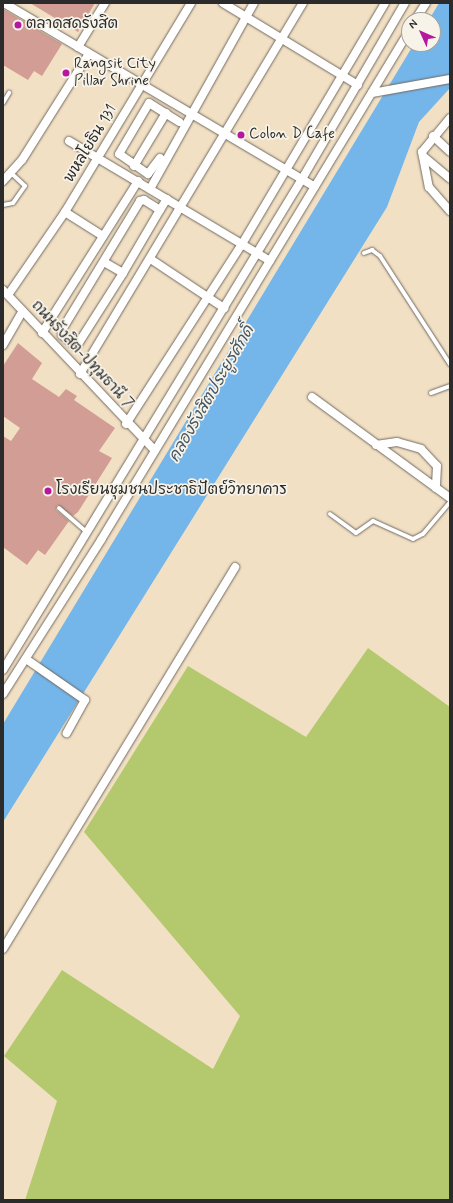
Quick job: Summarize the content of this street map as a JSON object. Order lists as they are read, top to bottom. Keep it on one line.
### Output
{"streets":{"street":["พหลโยธิน 131","ถนนรังสิต-ปทุมธานี 7"]},"crossings":[["พหลโยธิน 131","ถนนรังสิต-ปทุมธานี 7"]],"water":["คลองรังสิตประยูรศักดิ์"],"places":["ตลาดสดรังสิต","Rangsit City Pillar Shrine","Colon D Cafe","โรงเรียนชุมชนประชาธิปัตย์วิทยาคาร"],"north":"top left"}
